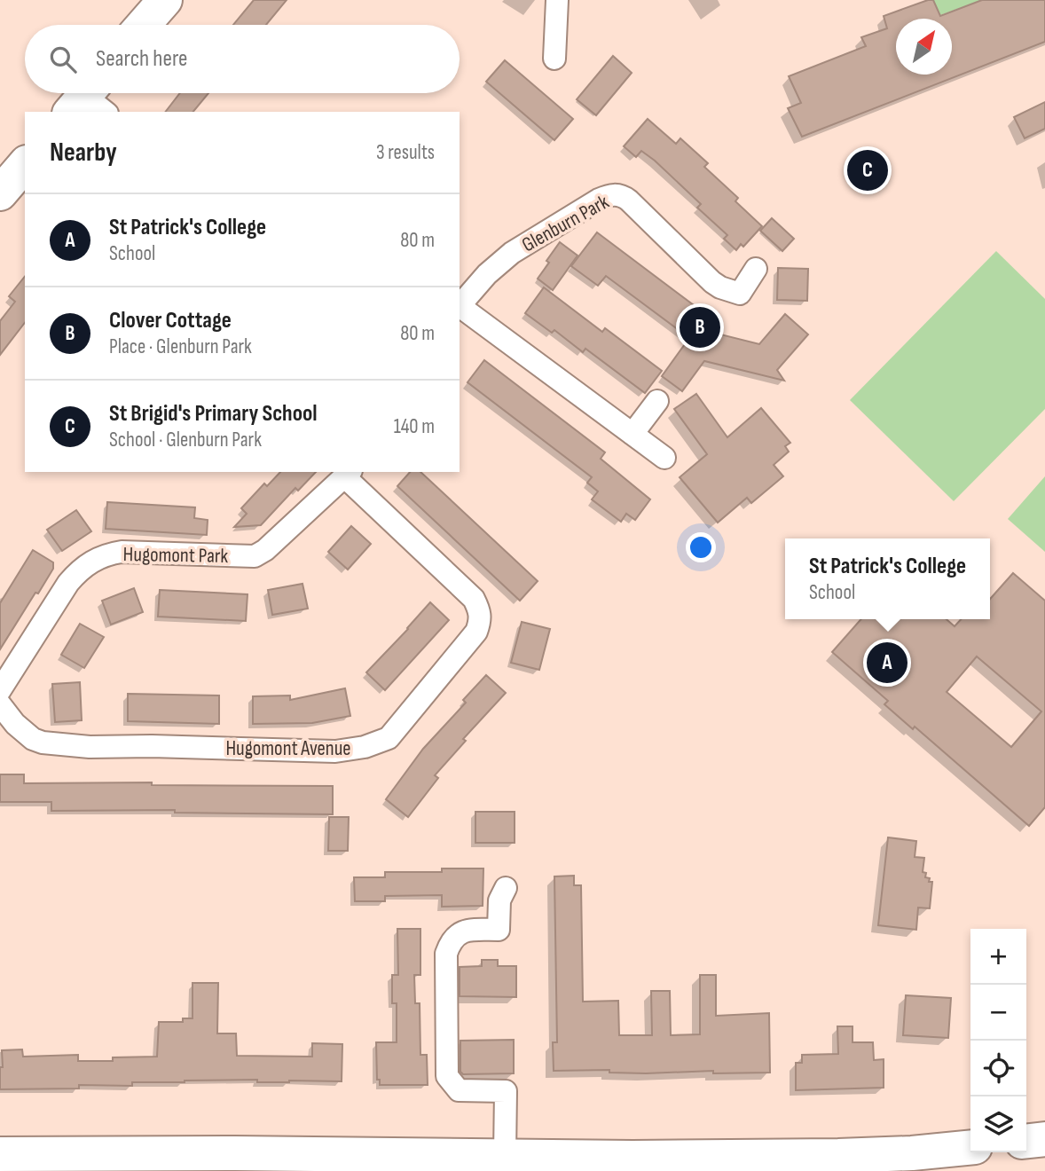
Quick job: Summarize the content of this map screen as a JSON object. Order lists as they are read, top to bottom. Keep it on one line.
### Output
{"streets":{"street":["Glenburn Park","Hugomont Park","Hugomont Avenue"]},"crossings":[["Hugomont Park","Hugomont Avenue"]],"north":"top right","page":{"search":"Search here","heading":["Nearby","3 results"],"pins":["C","B","A"],"list":[{"mark":"A","name":"St Patrick's College","note":"School","value":"80 m"},{"mark":"B","name":"Clover Cottage","note":"Place · Glenburn Park","value":"80 m"},{"mark":"C","name":"St Brigid's Primary School","note":"School · Glenburn Park","value":"140 m"}],"popup":["St Patrick's College","School"],"map_buttons":["+","−"]}}
